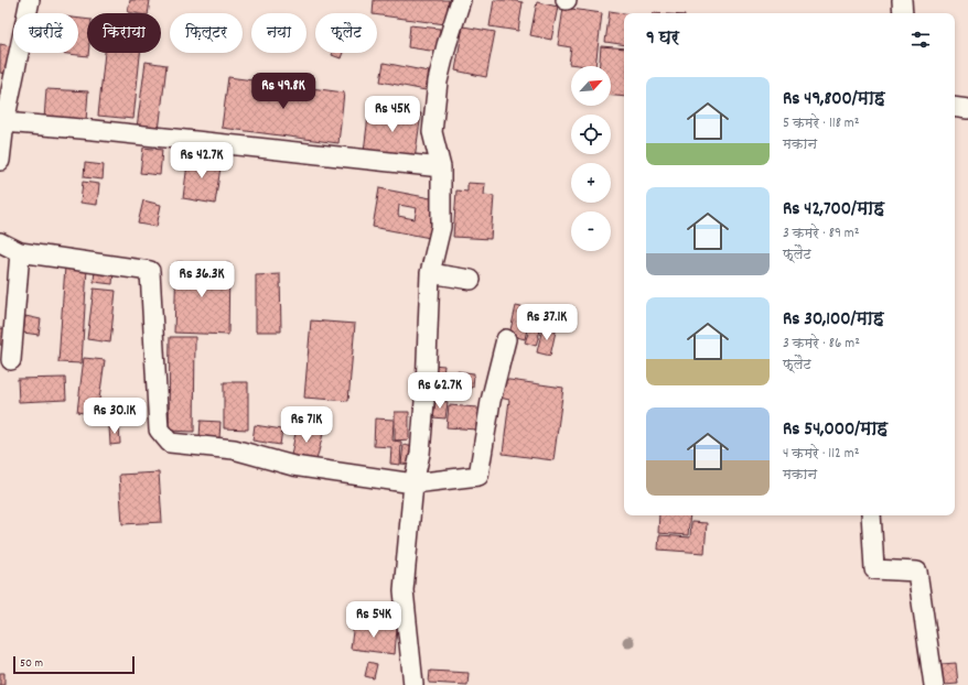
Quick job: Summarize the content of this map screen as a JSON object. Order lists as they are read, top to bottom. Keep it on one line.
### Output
{"scale_bar":"50 m","north":"top right","page":{"chip":["खरीदें","किराया","फ़िल्टर","नया","फ़्लैट"],"heading":"9 घर","map_buttons":["+","−"],"list":[{"name":"Rs 49,800/माह","note":"5 कमरे · 118 m² · मकान"},{"name":"Rs 42,700/माह","note":"3 कमरे · 89 m² · फ़्लैट"},{"name":"Rs 30,100/माह","note":"3 कमरे · 86 m² · फ़्लैट"},{"name":"Rs 54,000/माह","note":"4 कमरे · 112 m² · मकान"}],"price":["Rs 49.8K","Rs 45K","Rs 42.7K","Rs 36.3K","Rs 37.1K","Rs 62.7K","Rs 30.1K","Rs 71K","Rs 54K"],"scale":"50 m"}}
